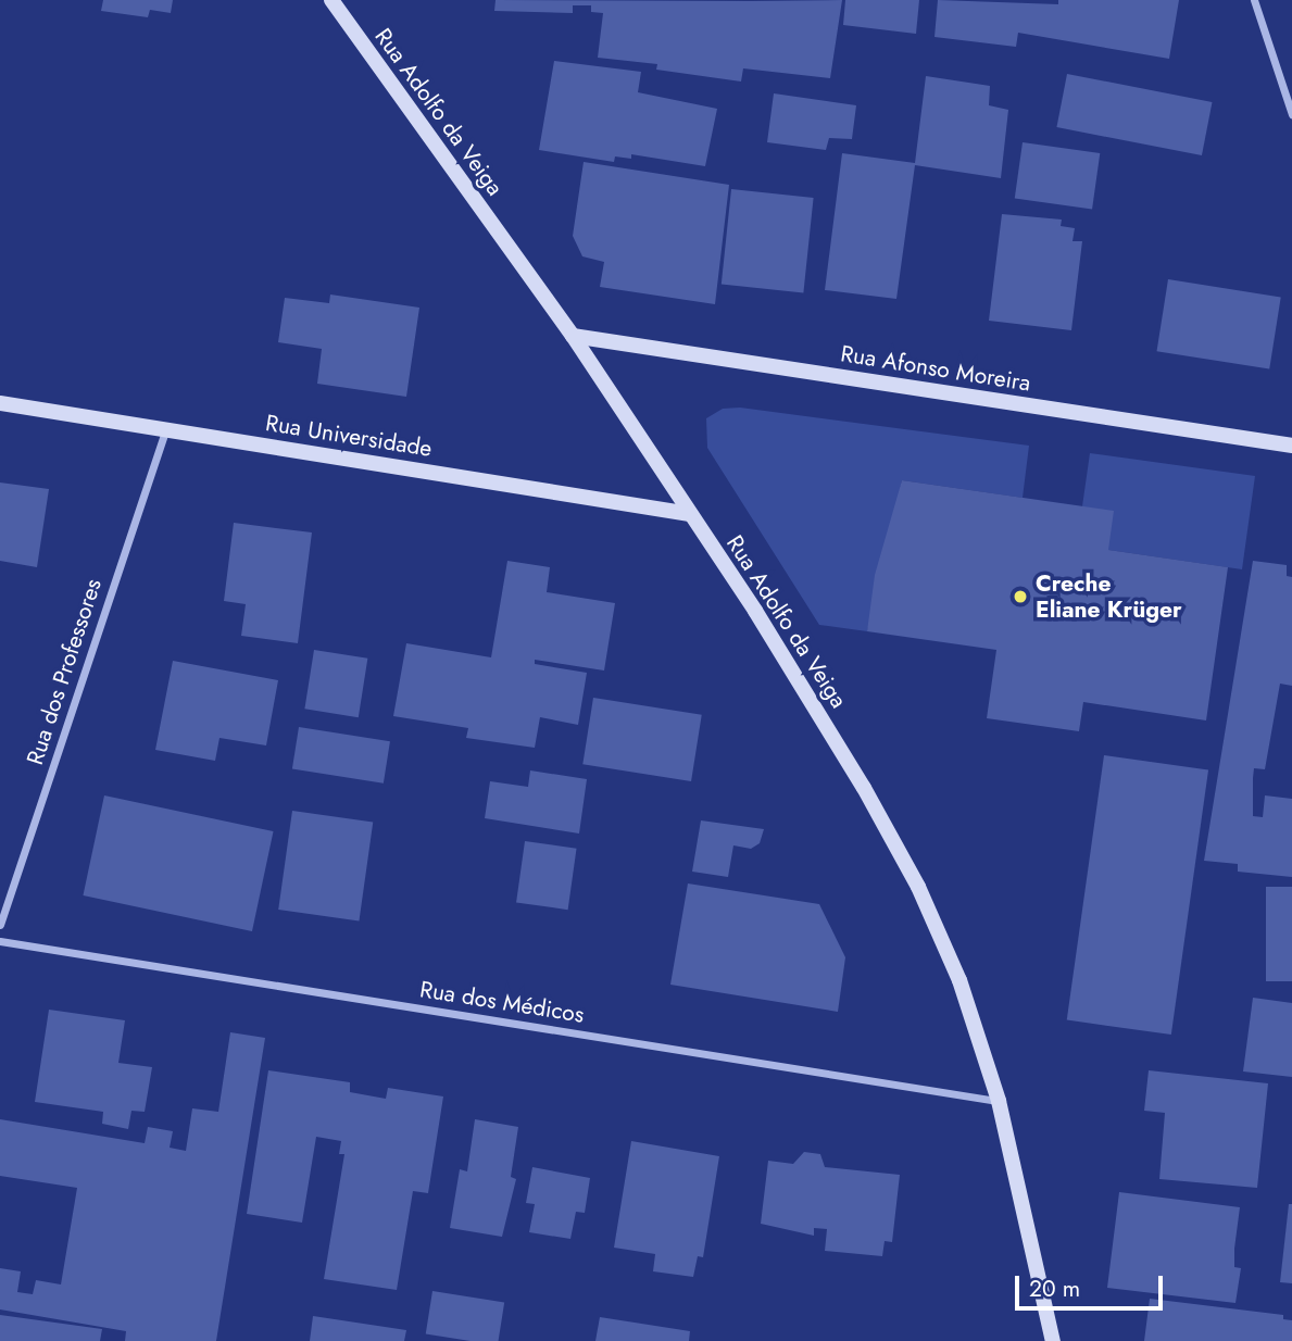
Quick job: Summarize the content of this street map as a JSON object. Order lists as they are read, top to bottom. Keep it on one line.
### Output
{"streets":{"street":["Rua Adolfo da Veiga","Rua Afonso Moreira","Rua Universidade","Rua dos Professores","Rua dos Médicos"]},"crossings":[["Rua Adolfo da Veiga","Rua Afonso Moreira"],["Rua Adolfo da Veiga","Rua Universidade"],["Rua Adolfo da Veiga","Rua dos Médicos"],["Rua Universidade","Rua dos Professores"]],"places":["Creche Eliane Krüger"],"scale_bar":"20 m"}
